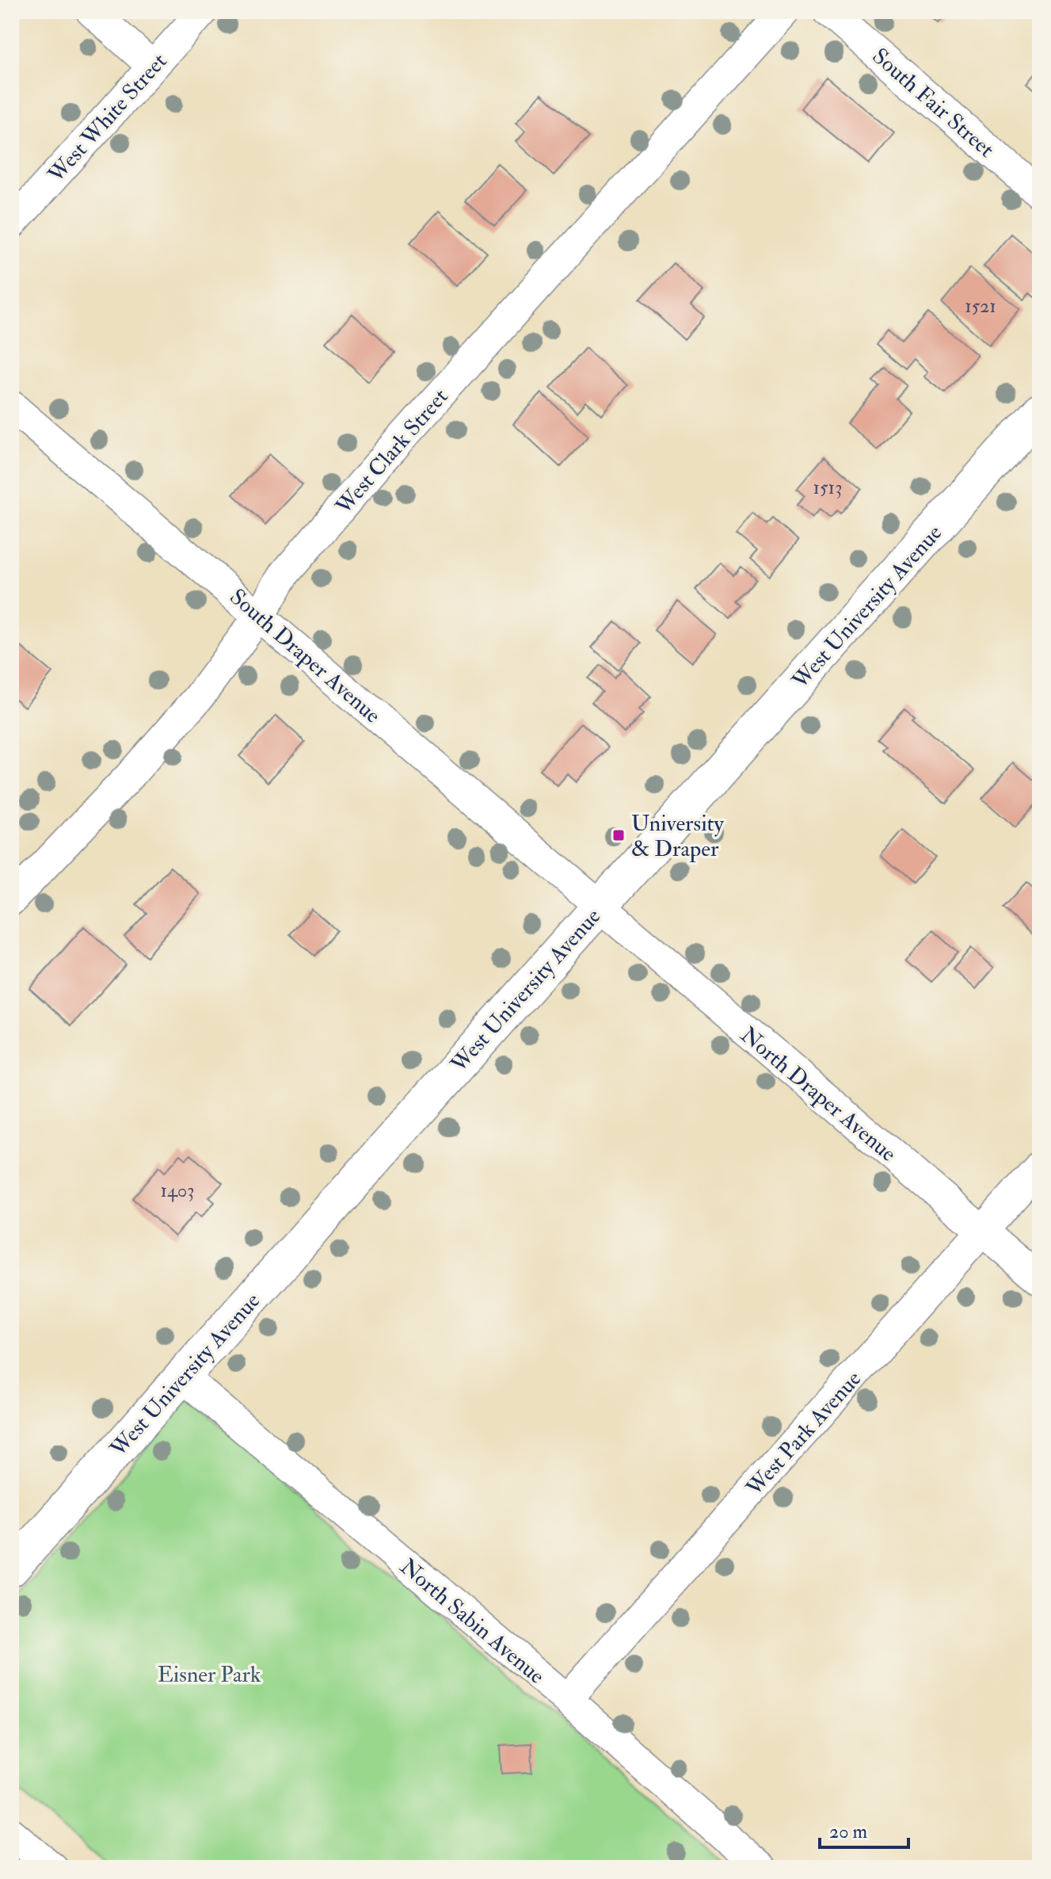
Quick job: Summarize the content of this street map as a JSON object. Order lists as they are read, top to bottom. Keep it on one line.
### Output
{"streets":{"main road":["West University Avenue"],"street":["South Fair Street","West White Street","West Clark Street","South Draper Avenue","North Draper Avenue","West Park Avenue","North Sabin Avenue"]},"crossings":[["West Clark Street","South Draper Avenue"],["West University Avenue","South Draper Avenue"],["West University Avenue","North Draper Avenue"],["West University Avenue","North Sabin Avenue"],["South Draper Avenue","North Draper Avenue"],["North Draper Avenue","West Park Avenue"],["West Park Avenue","North Sabin Avenue"]],"parks":["Eisner Park"],"places":{"transit":["University & Draper"]},"house_numbers":["1521","1513","1403"],"scale_bar":"20 m"}
